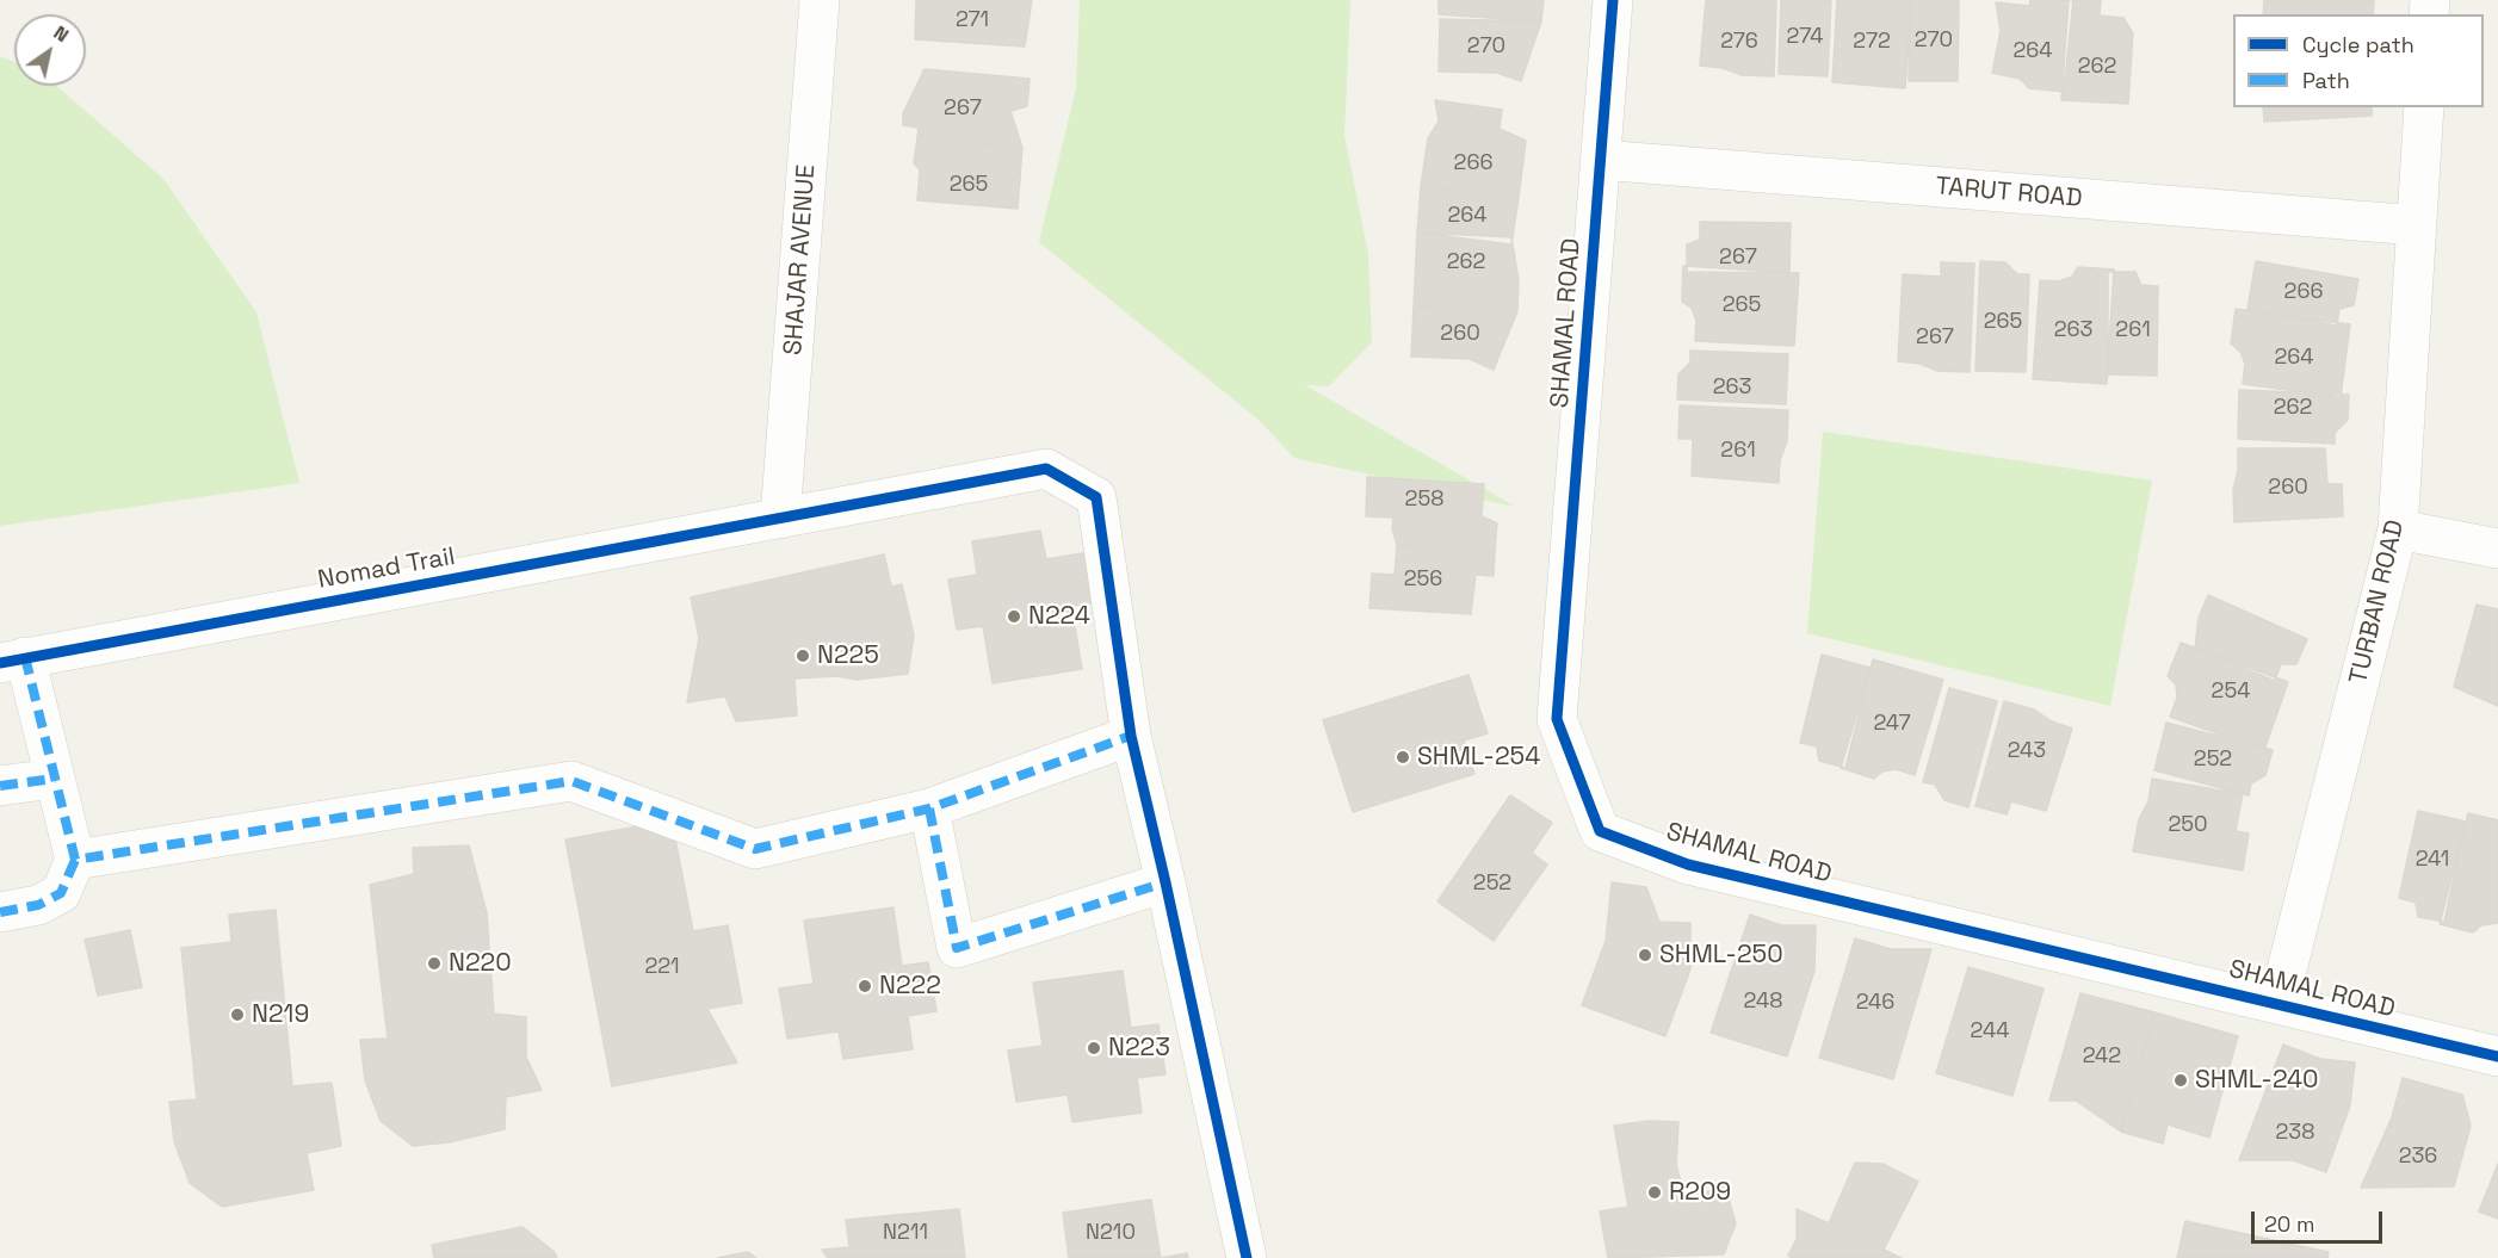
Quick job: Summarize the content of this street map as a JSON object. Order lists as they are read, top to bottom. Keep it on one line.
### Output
{"streets":{"street":["TARUT ROAD","SHAJAR AVENUE","SHAMAL ROAD","Nomad Trail","TURBAN ROAD"]},"crossings":[["TARUT ROAD","SHAMAL ROAD"],["TARUT ROAD","TURBAN ROAD"],["SHAJAR AVENUE","Nomad Trail"],["SHAMAL ROAD","TURBAN ROAD"]],"places":["N224","N225","SHML-254","SHML-250","N220","N222","N219","N223","SHML-240","R209"],"house_numbers":["271","274","270","276","272","270","264","262","267","266","265","264","267","262","266","265","265","263","261","260","267","264","263","262","261","260","258","256","254","247","243","252","250","241","252","221","248","246","244","242","238","236","N211","N210"],"legend":["Cycle path","Path"],"scale_bar":"20 m","north":"top right"}
